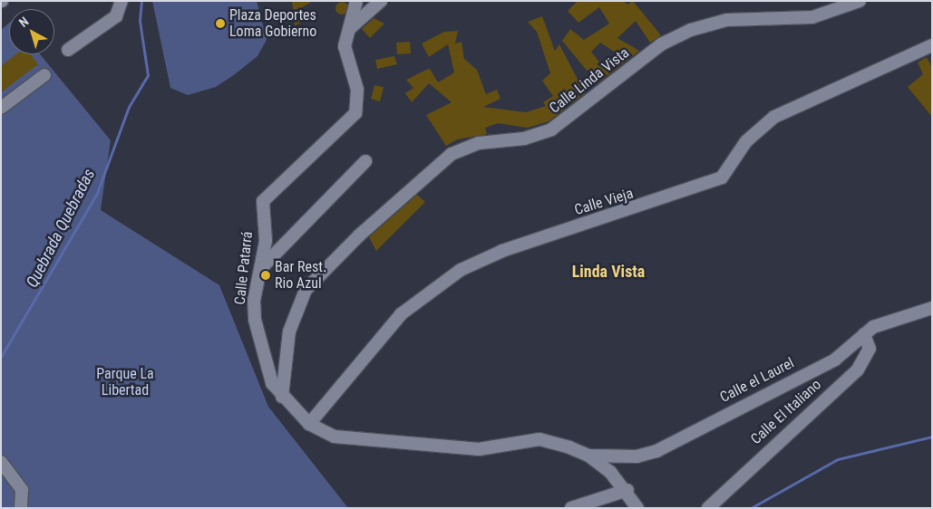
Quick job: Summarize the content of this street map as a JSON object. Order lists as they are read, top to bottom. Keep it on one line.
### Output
{"streets":{"street":["Calle Linda Vista","Calle Vieja","Calle Patarrá","Calle el Laurel","Calle El Italiano"]},"crossings":[["Calle Linda Vista","Calle Patarrá"],["Calle Vieja","Calle Patarrá"],["Calle Patarrá","Calle el Laurel"],["Calle el Laurel","Calle El Italiano"]],"districts":["Linda Vista"],"water":["Quebrada Quebradas"],"parks":["Parque La Libertad"],"places":["Plaza Deportes Loma Gobierno","Bar Rest. Rio Azul"],"north":"top left"}
